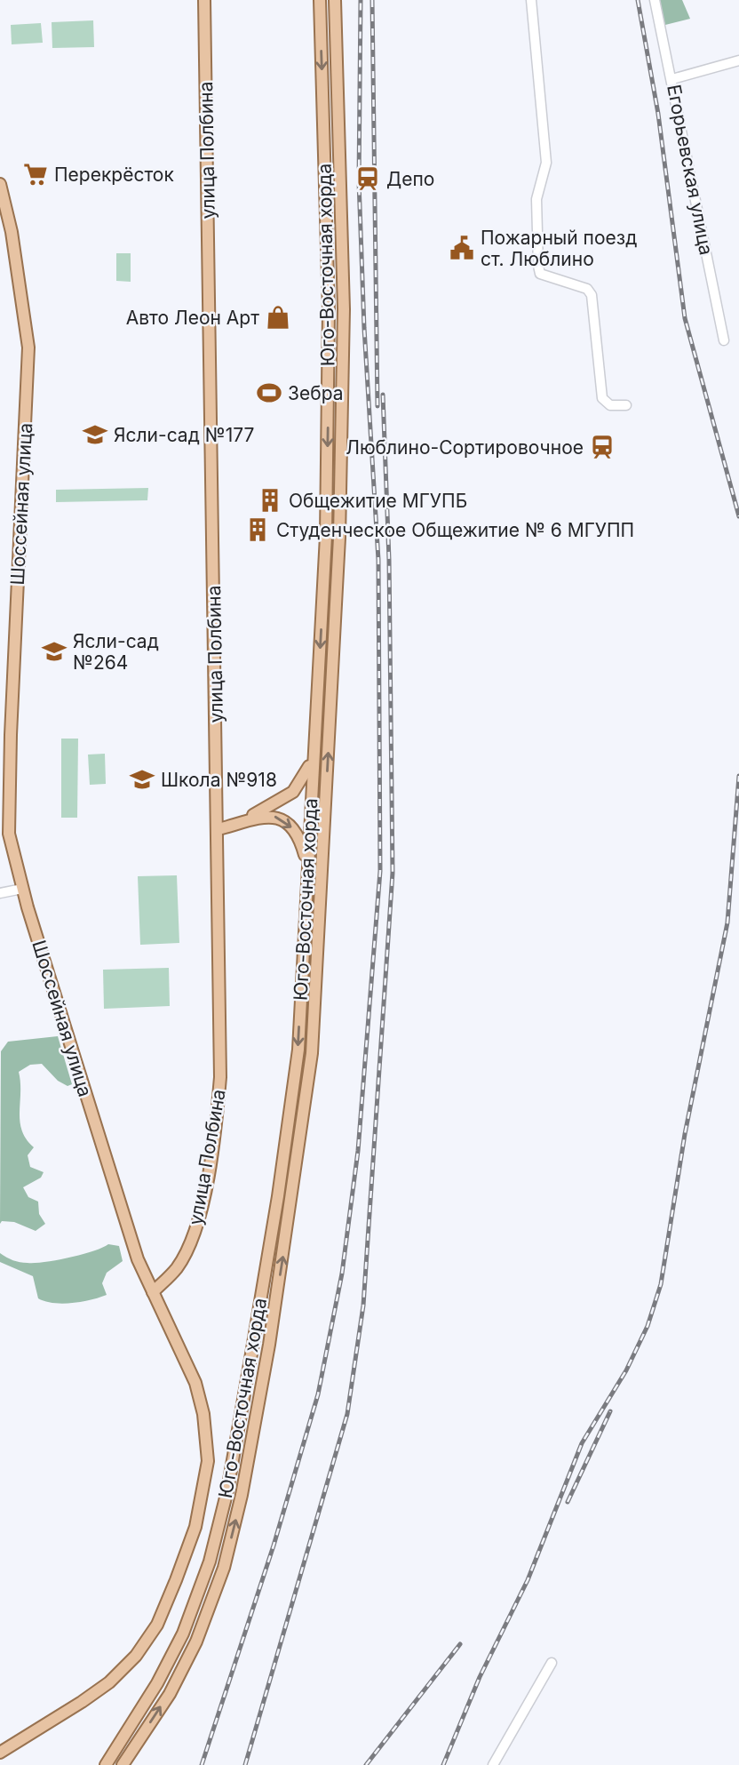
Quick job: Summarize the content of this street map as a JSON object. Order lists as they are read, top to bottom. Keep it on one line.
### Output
{"streets":{"main road":["улица Полбина","Юго-Восточная хорда","Шоссейная улица"],"street":["Егорьевская улица"]},"crossings":[["улица Полбина","Шоссейная улица"]],"places":{"supermarket":["Перекрёсток"],"station":["Депо","Люблино-Сортировочное"],"public building":["Пожарный поезд ст. Люблино"],"shop":["Авто Леон Арт"],"sports":["Зебра"],"school or university":["Ясли-сад №177","Ясли-сад №264","Школа №918"],"building":["Общежитие МГУПБ","Студенческое Общежитие № 6 МГУПП"]}}
